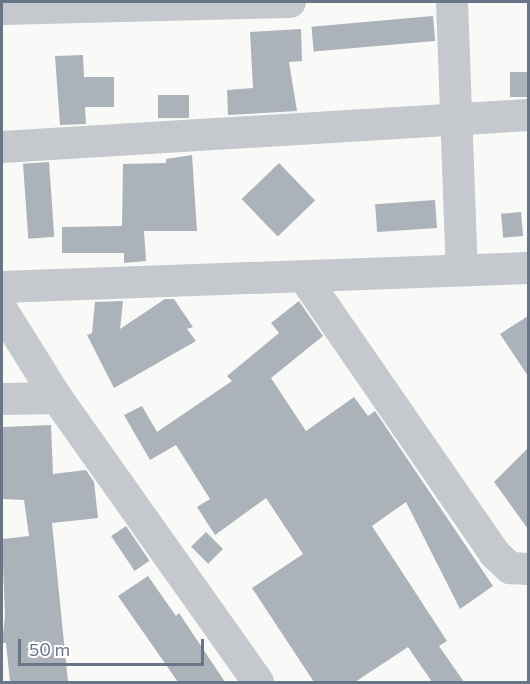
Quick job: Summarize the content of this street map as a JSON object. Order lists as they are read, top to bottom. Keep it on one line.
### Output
{"scale_bar":"50 m"}
